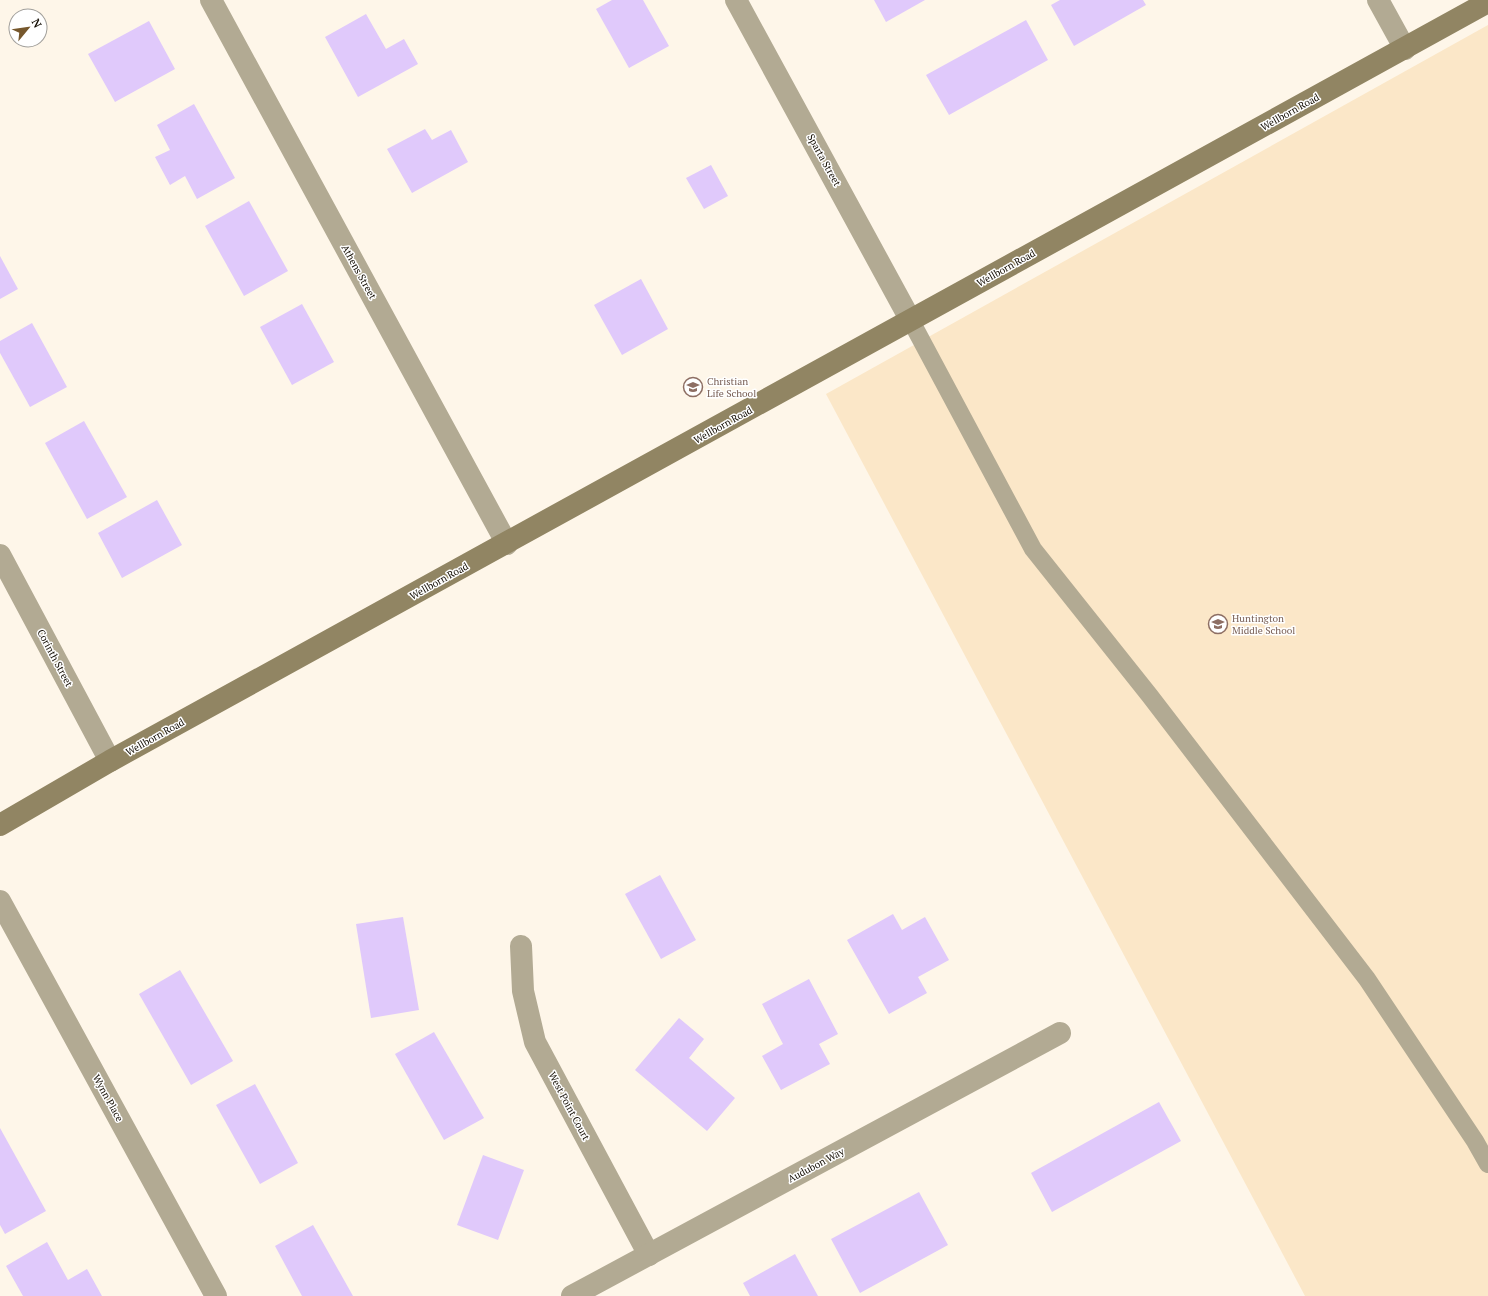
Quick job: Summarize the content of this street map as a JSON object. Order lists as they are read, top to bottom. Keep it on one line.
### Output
{"streets":{"street":["Wellborn Road","Sparta Street","Athens Street","Corinth Street","Wynn Place","West Point Court","Audubon Way"]},"crossings":[["Wellborn Road","Sparta Street"],["Wellborn Road","Athens Street"],["Wellborn Road","Corinth Street"],["West Point Court","Audubon Way"]],"places":{"school or university":["Christian Life School","Huntington Middle School"]},"north":"top right"}
